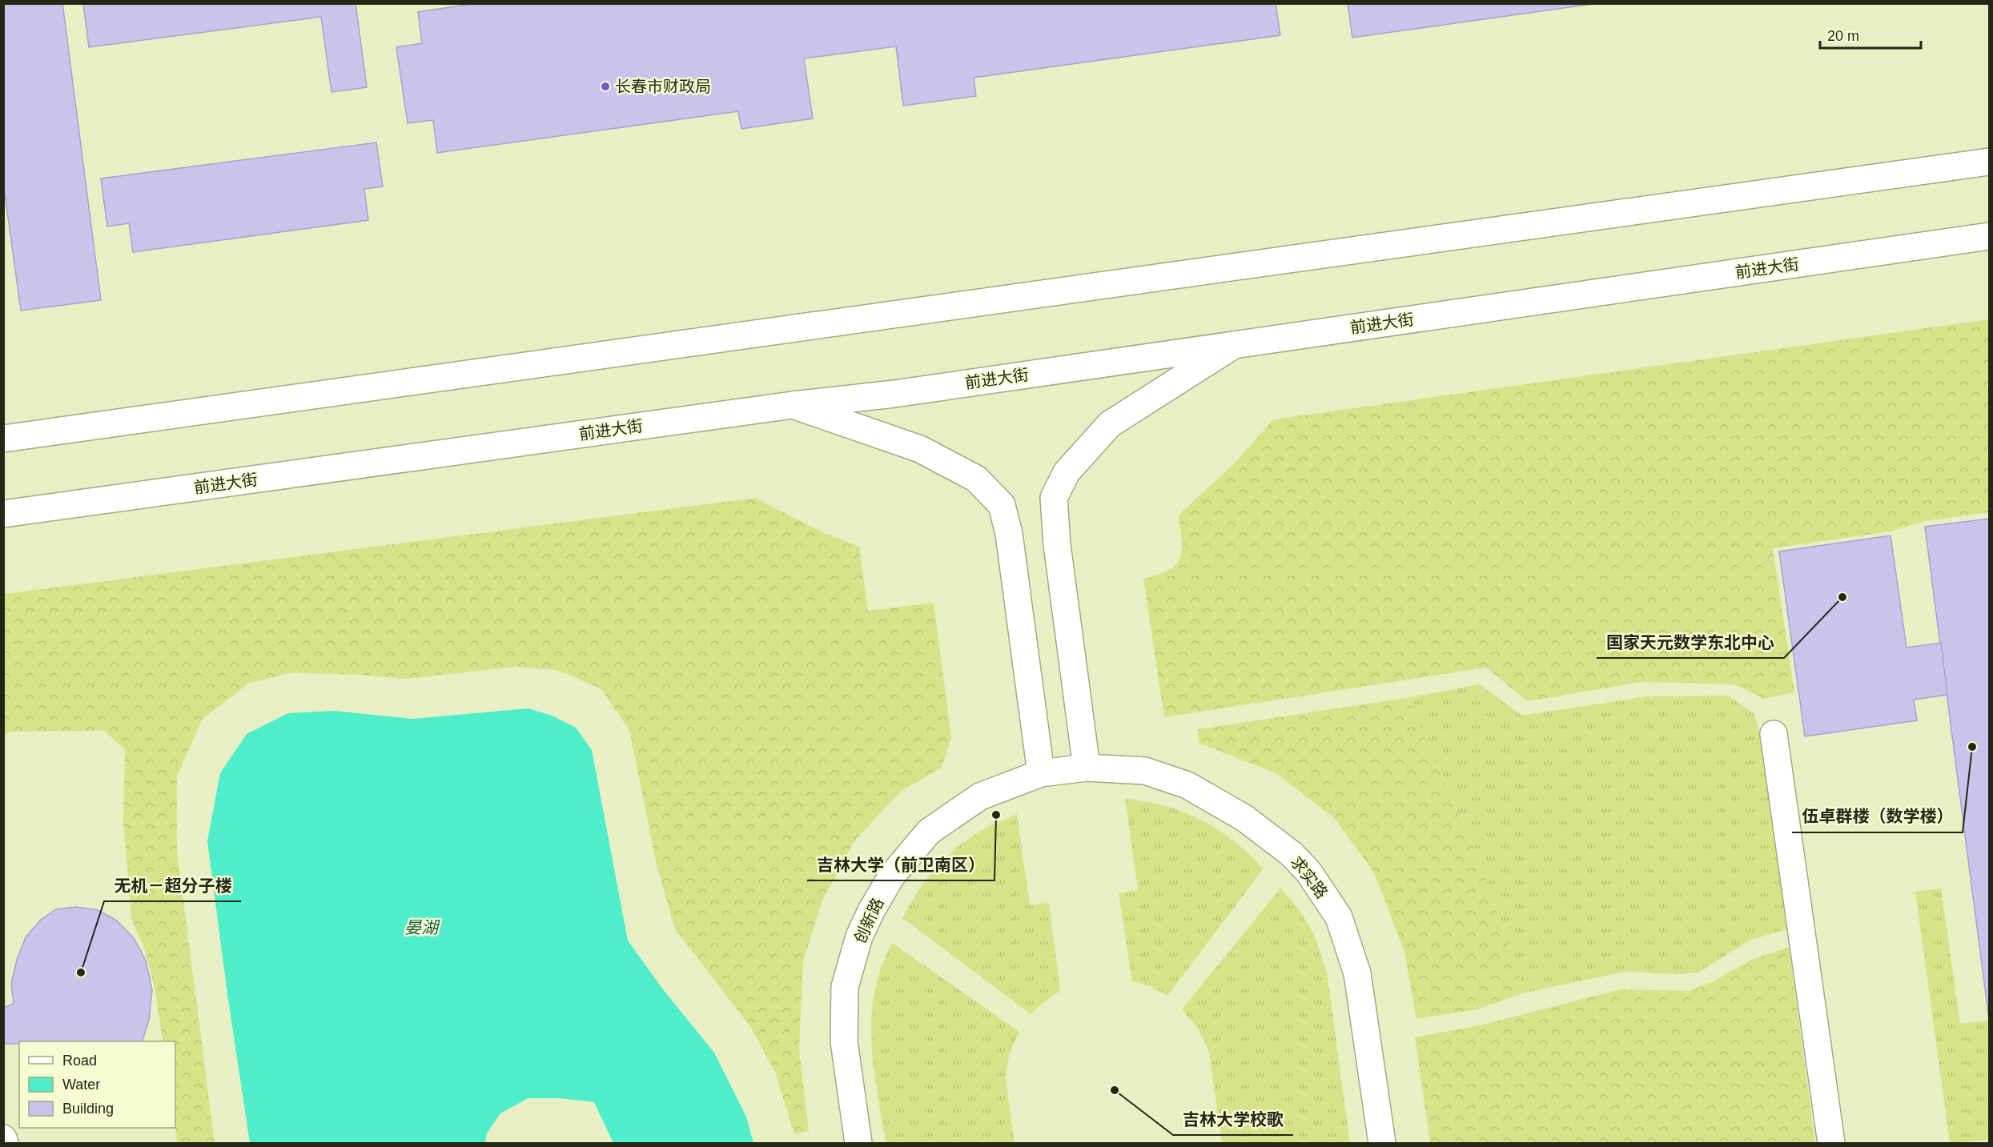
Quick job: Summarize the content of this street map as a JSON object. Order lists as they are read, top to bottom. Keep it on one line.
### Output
{"streets":{"main road":["前进大街","求实路","创新路"]},"crossings":[["求实路","创新路"]],"water":["晏湖"],"places":["长春市财政局","国家天元数学东北中心","伍卓群楼（数学楼）","吉林大学（前卫南区）","无机－超分子楼","吉林大学校歌"],"legend":["Road","Water","Building"],"scale_bar":"20 m"}
